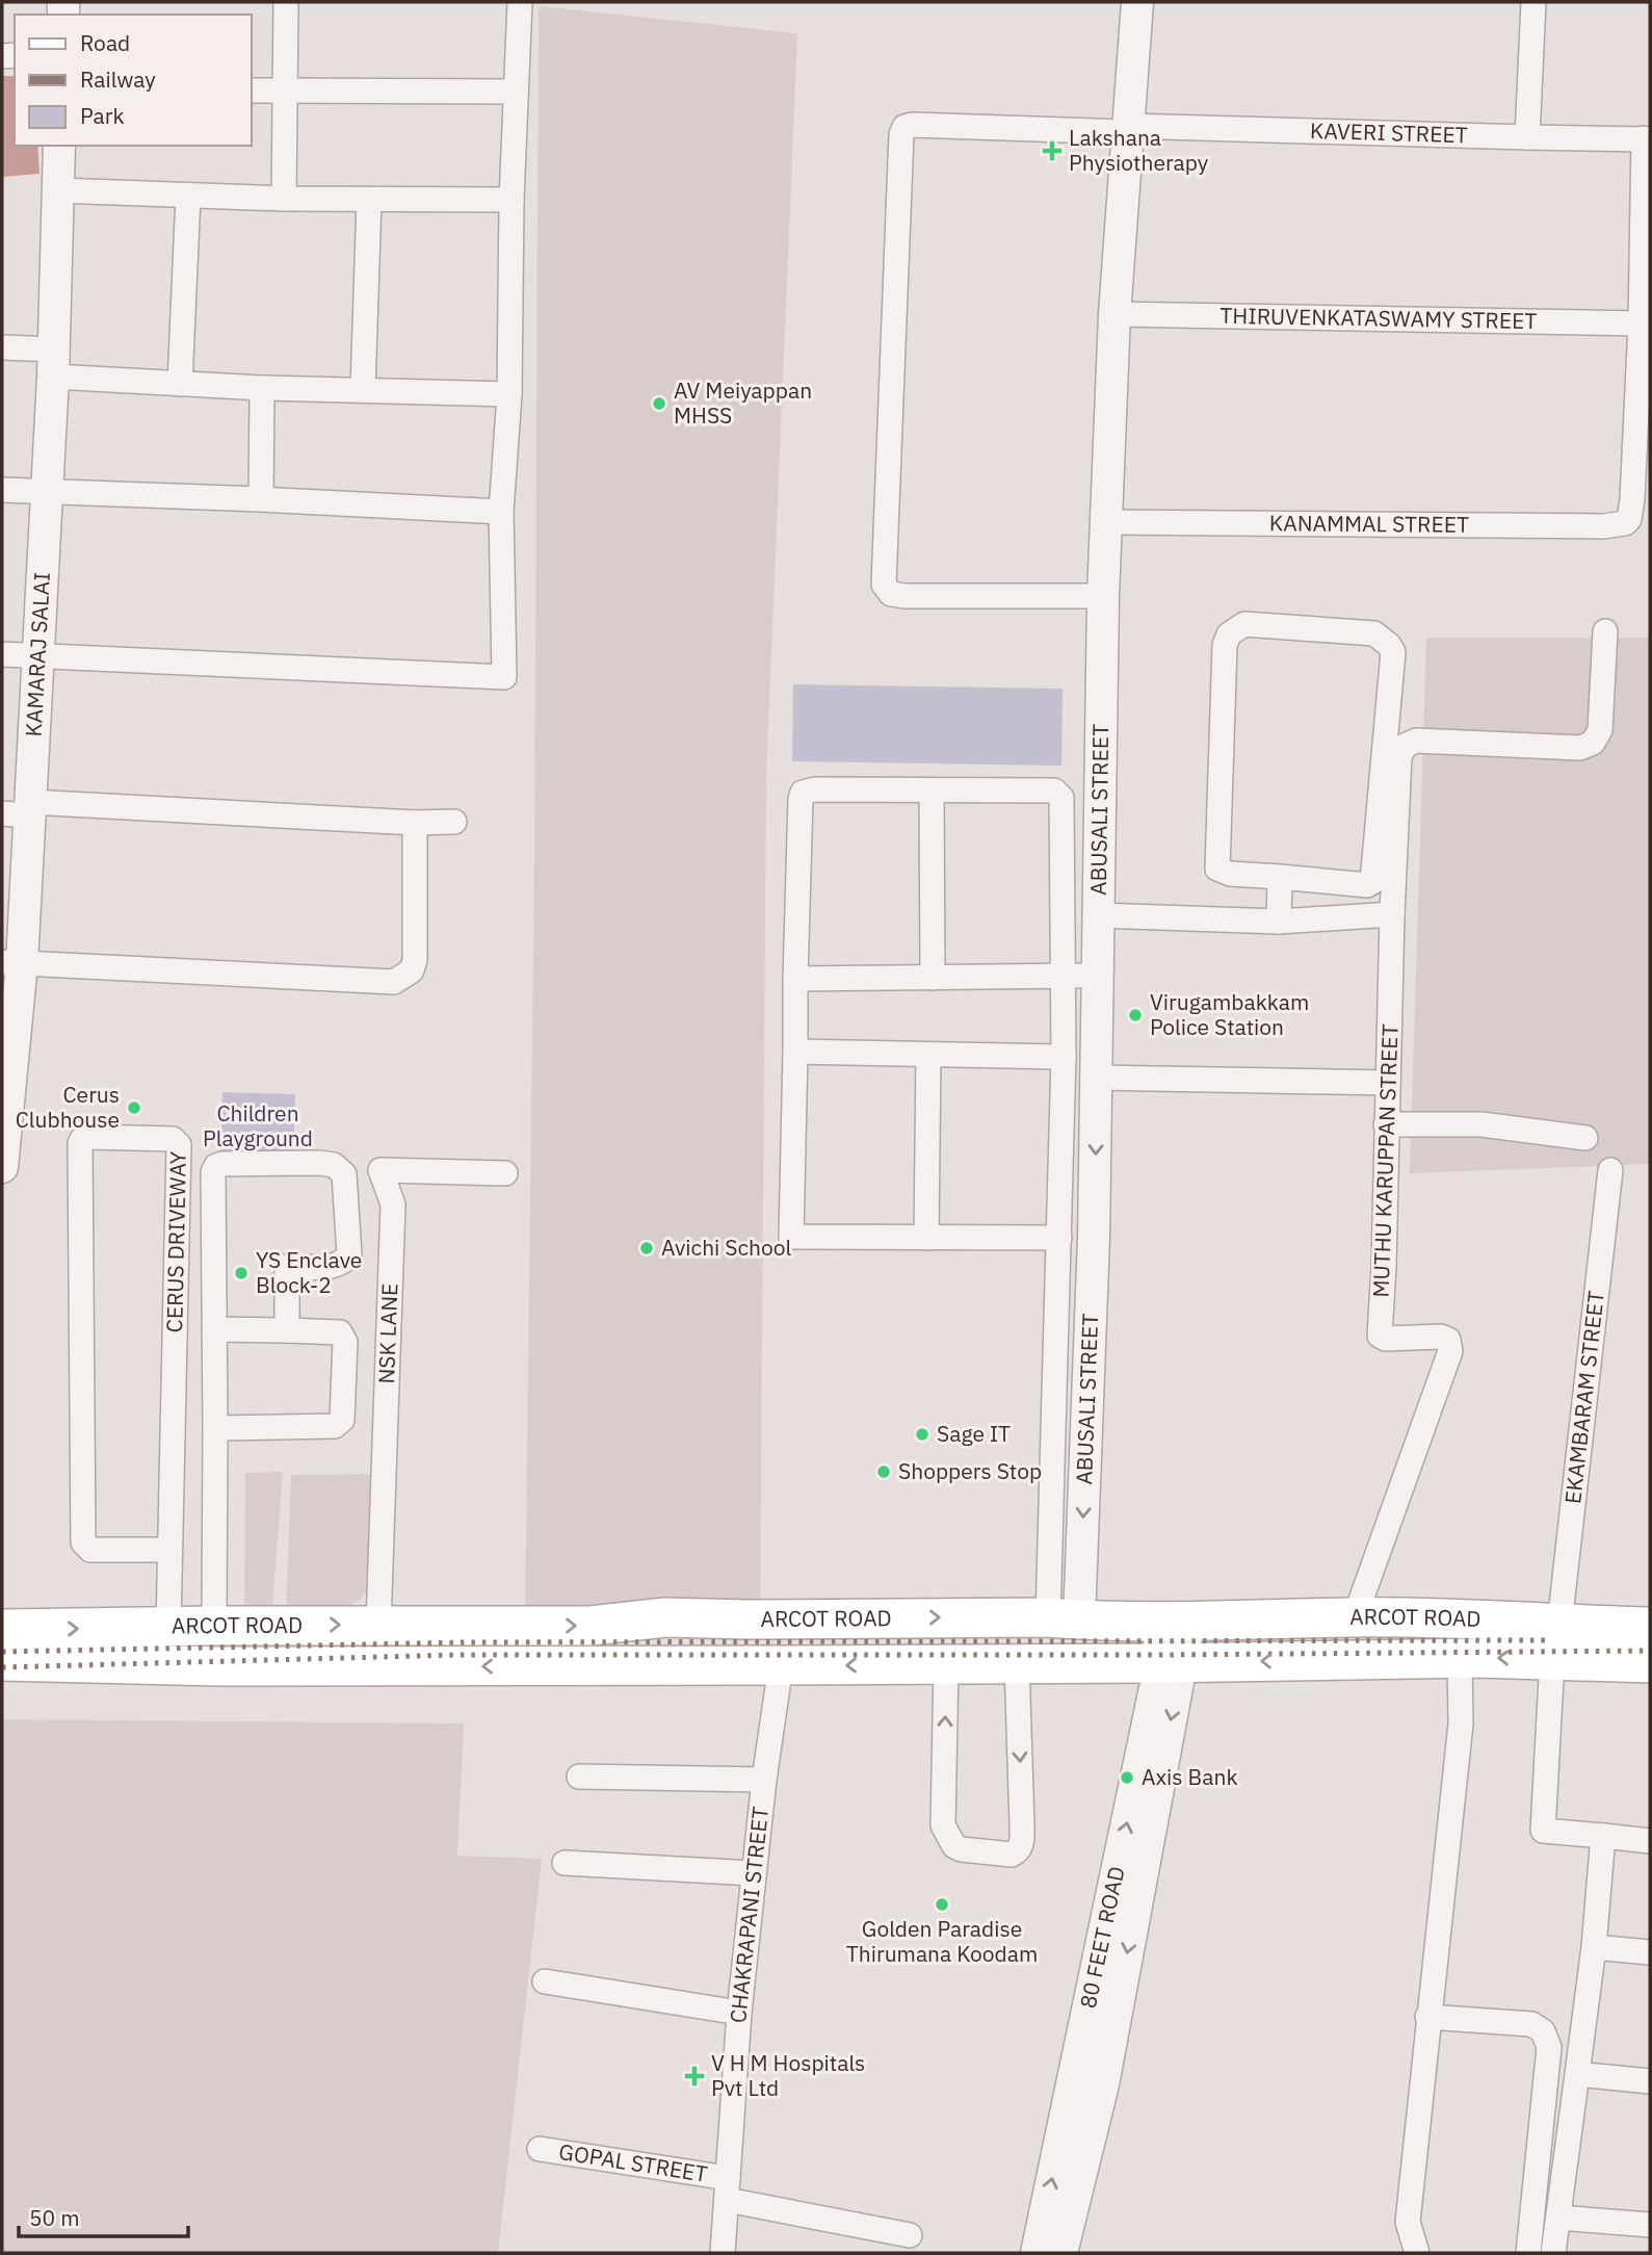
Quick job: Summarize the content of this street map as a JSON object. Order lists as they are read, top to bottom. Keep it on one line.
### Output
{"streets":{"main road":["ARCOT ROAD"],"street":["KAVERI STREET","THIRUVENKATASWAMY STREET","KANAMMAL STREET","KAMARAJ SALAI","ABUSALI STREET","MUTHU KARUPPAN STREET","CERUS DRIVEWAY","NSK LANE","EKAMBARAM STREET","CHAKRAPANI STREET","80 FEET ROAD","GOPAL STREET"]},"crossings":[["KAVERI STREET","ABUSALI STREET"],["THIRUVENKATASWAMY STREET","KANAMMAL STREET"],["THIRUVENKATASWAMY STREET","ABUSALI STREET"],["KANAMMAL STREET","ABUSALI STREET"],["ABUSALI STREET","ARCOT ROAD"],["MUTHU KARUPPAN STREET","ARCOT ROAD"],["CERUS DRIVEWAY","ARCOT ROAD"],["NSK LANE","ARCOT ROAD"],["EKAMBARAM STREET","ARCOT ROAD"],["ARCOT ROAD","CHAKRAPANI STREET"],["ARCOT ROAD","80 FEET ROAD"],["CHAKRAPANI STREET","GOPAL STREET"]],"parks":["Children Playground"],"places":{"health":["Lakshana Physiotherapy","V H M Hospitals Pvt Ltd"],"other":["AV Meiyappan MHSS","Virugambakkam Police Station","Cerus Clubhouse","Avichi School","YS Enclave Block-2","Sage IT","Shoppers Stop","Axis Bank","Golden Paradise Thirumana Koodam"]},"legend":["Road","Railway","Park"],"scale_bar":"50 m"}
